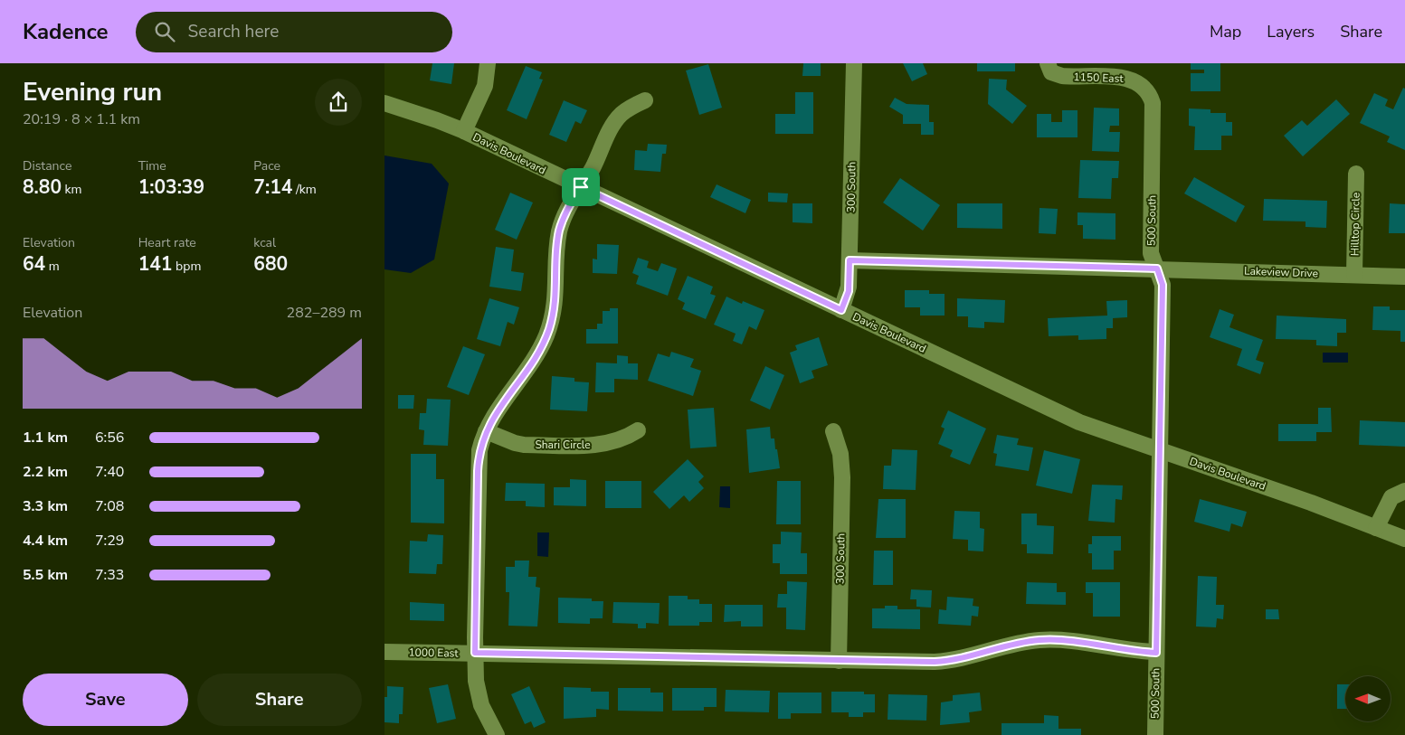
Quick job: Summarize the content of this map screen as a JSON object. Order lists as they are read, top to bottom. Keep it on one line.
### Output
{"streets":{"street":["1150 East","Davis Boulevard","300 South","500 South","Hilltop Circle","Lakeview Drive","Shari Circle","1000 East"]},"crossings":[["1150 East","500 South"],["Davis Boulevard","300 South"],["Davis Boulevard","500 South"],["300 South","Lakeview Drive"],["300 South","1000 East"],["500 South","Lakeview Drive"],["500 South","1000 East"],["Hilltop Circle","Lakeview Drive"]],"north":"left","page":{"header":"Kadence","search":"Search here","nav":["Map","Layers","Share"],"heading":["Evening run","20:19 · 8 × 1.1 km"],"stats":[["Distance","8.80 km"],["Time","1:03:39"],["Pace","7:14 /km"],["Elevation","64 m"],["Heart rate","141 bpm"],["kcal","680"]],"chart":["Elevation","282–289 m"],"list":[{"name":"1.1 km","note":"6:56"},{"name":"2.2 km","note":"7:40"},{"name":"3.3 km","note":"7:08"},{"name":"4.4 km","note":"7:29"},{"name":"5.5 km","note":"7:33"}],"buttons":["Save","Share"]}}
